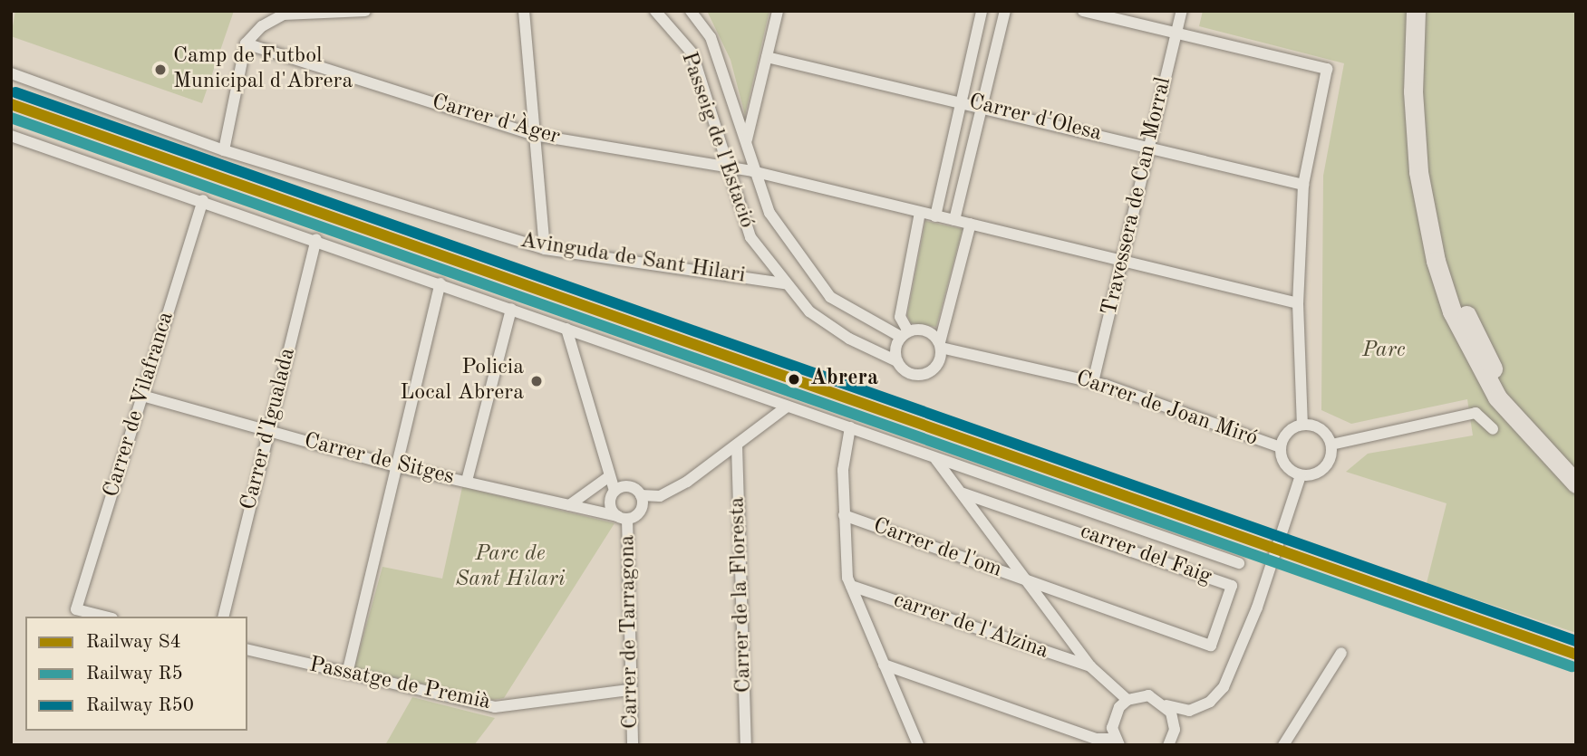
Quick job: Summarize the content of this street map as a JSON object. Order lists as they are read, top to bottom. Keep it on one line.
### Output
{"streets":{"street":["Carrer d'Olesa","Carrer d'Àger","Passeig de l'Estació","Travessera de Can Morral","Avinguda de Sant Hilari","Carrer de Vilafranca","Carrer de Joan Miró","Carrer d'Igualada","Carrer de Sitges","Carrer de l'om","carrer del Faig","Carrer de la Floresta","carrer de l'Alzina","Carrer de Tarragona","Passatge de Premià"]},"crossings":[["Carrer d'Olesa","Travessera de Can Morral"],["Carrer d'Àger","Passeig de l'Estació"],["Carrer d'Àger","Travessera de Can Morral"],["Passeig de l'Estació","Avinguda de Sant Hilari"],["Passeig de l'Estació","Carrer de Joan Miró"],["Travessera de Can Morral","Carrer de Joan Miró"],["Carrer de Vilafranca","Carrer de Sitges"],["Carrer d'Igualada","Carrer de Sitges"],["Carrer de Sitges","Carrer de Tarragona"],["Carrer de l'om","carrer del Faig"],["Carrer de Tarragona","Passatge de Premià"]],"parks":["Parc","Parc de Sant Hilari"],"places":["Camp de Futbol Municipal d'Abrera","Abrera","Policia Local Abrera"],"lines":["rail line R50","rail line S4","rail line R5"],"legend":["Railway S4","Railway R5","Railway R50"]}
